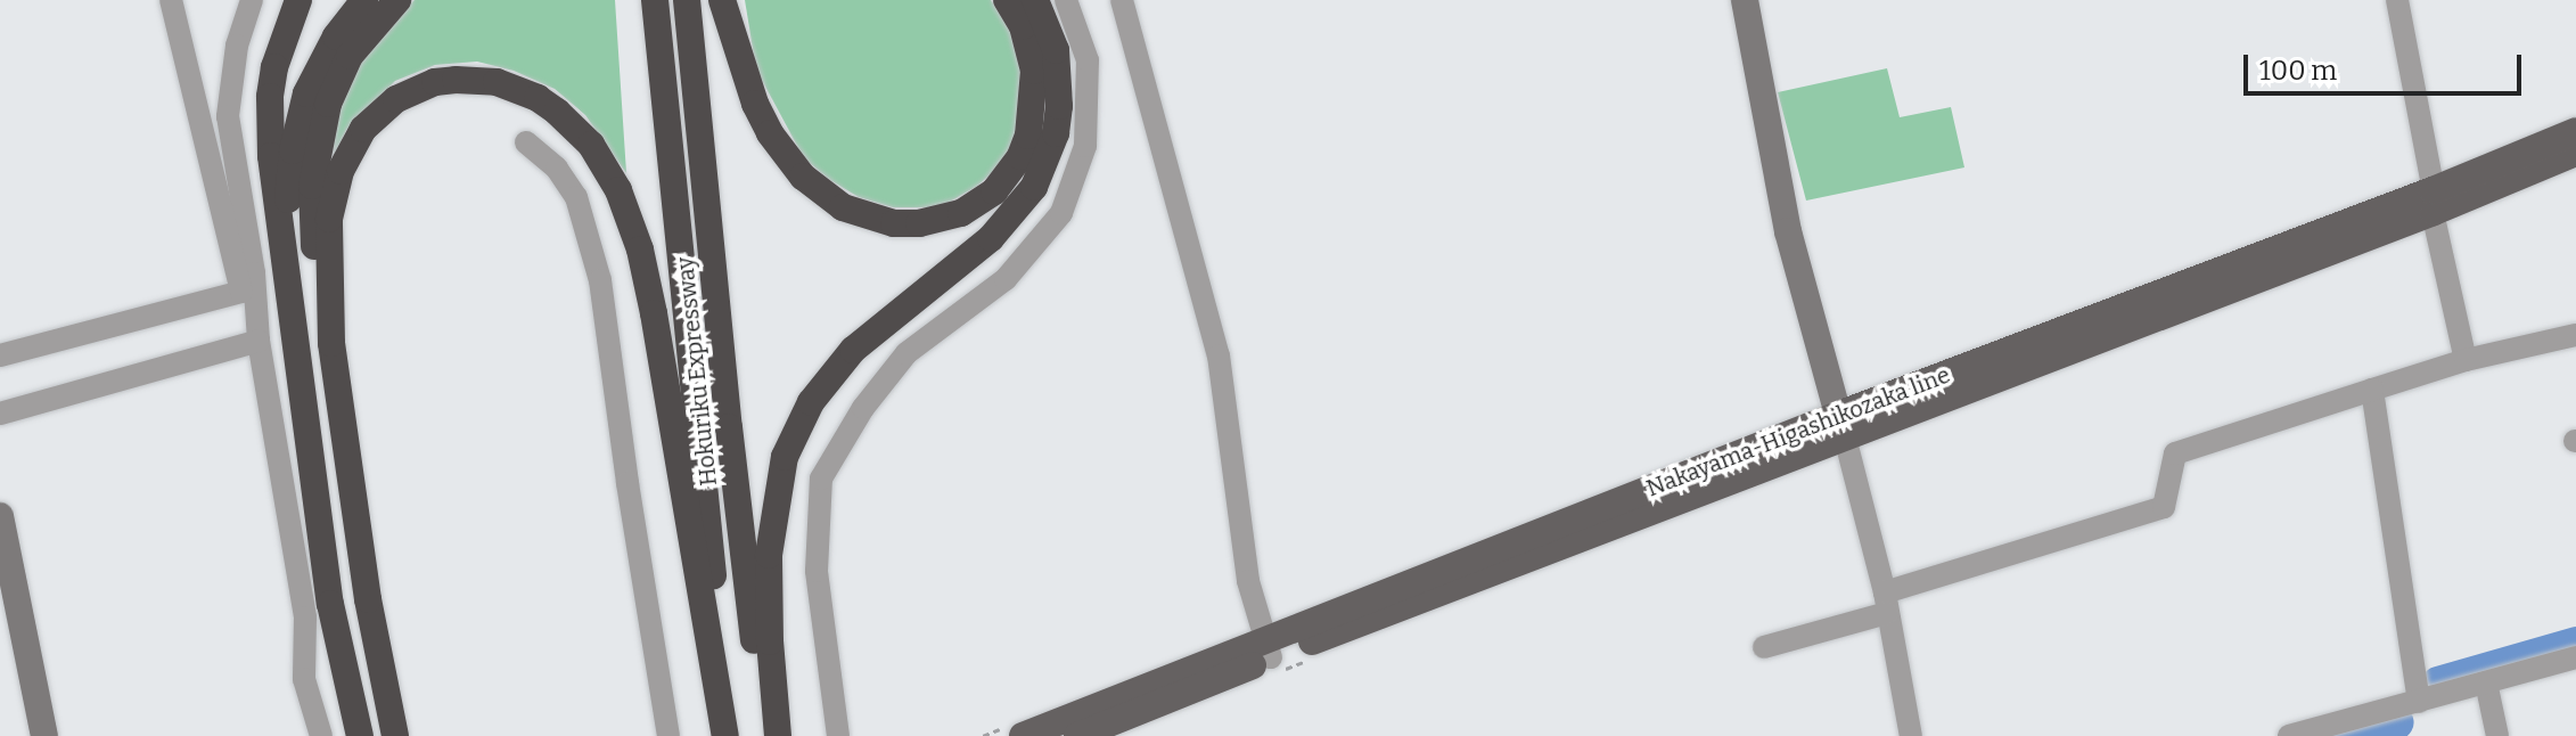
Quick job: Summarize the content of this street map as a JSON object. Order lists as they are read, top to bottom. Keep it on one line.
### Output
{"streets":{"highway":["Hokuriku Expressway"],"main road":["Nakayama-Higashikozaka line"]},"scale_bar":"100 m"}
